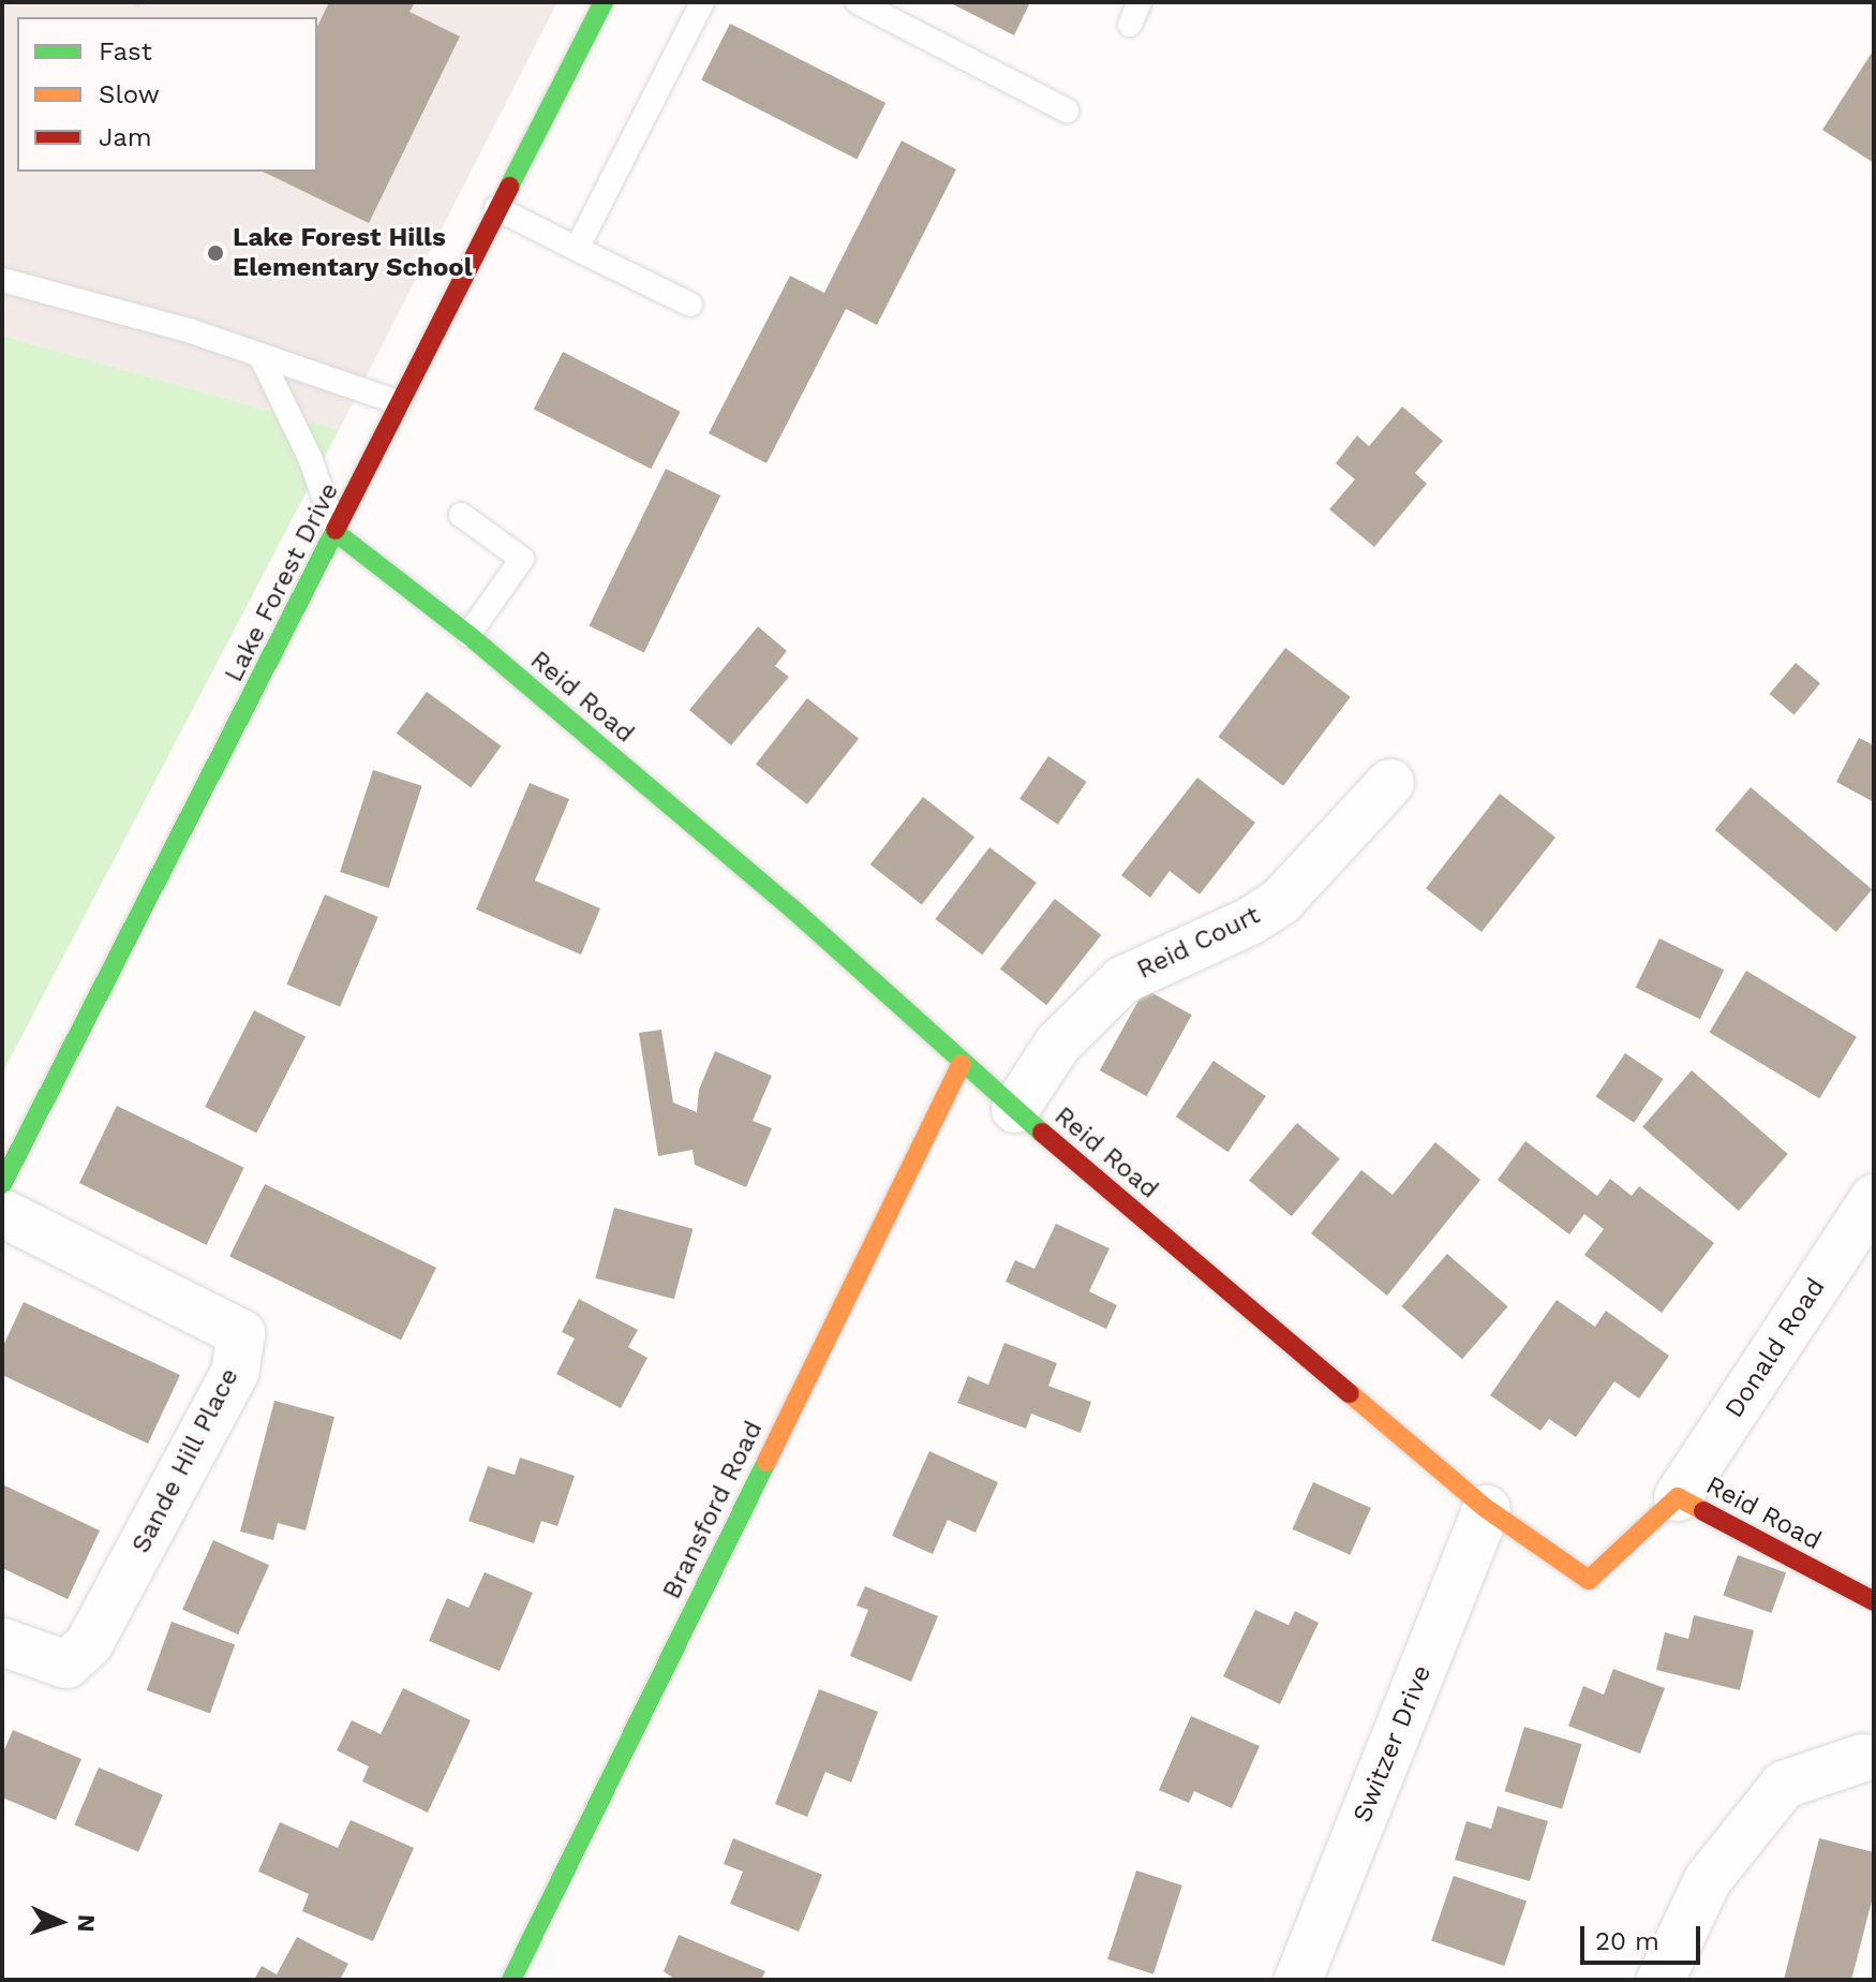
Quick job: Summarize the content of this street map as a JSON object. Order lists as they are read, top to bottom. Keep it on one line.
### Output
{"streets":{"street":["Lake Forest Drive","Reid Road","Reid Court","Donald Road","Sande Hill Place","Bransford Road","Switzer Drive"]},"crossings":[["Lake Forest Drive","Reid Road"],["Reid Road","Reid Court"],["Reid Road","Donald Road"],["Reid Road","Bransford Road"],["Reid Road","Switzer Drive"]],"places":["Lake Forest Hills Elementary School"],"legend":["Fast","Slow","Jam"],"scale_bar":"20 m","north":"right"}
